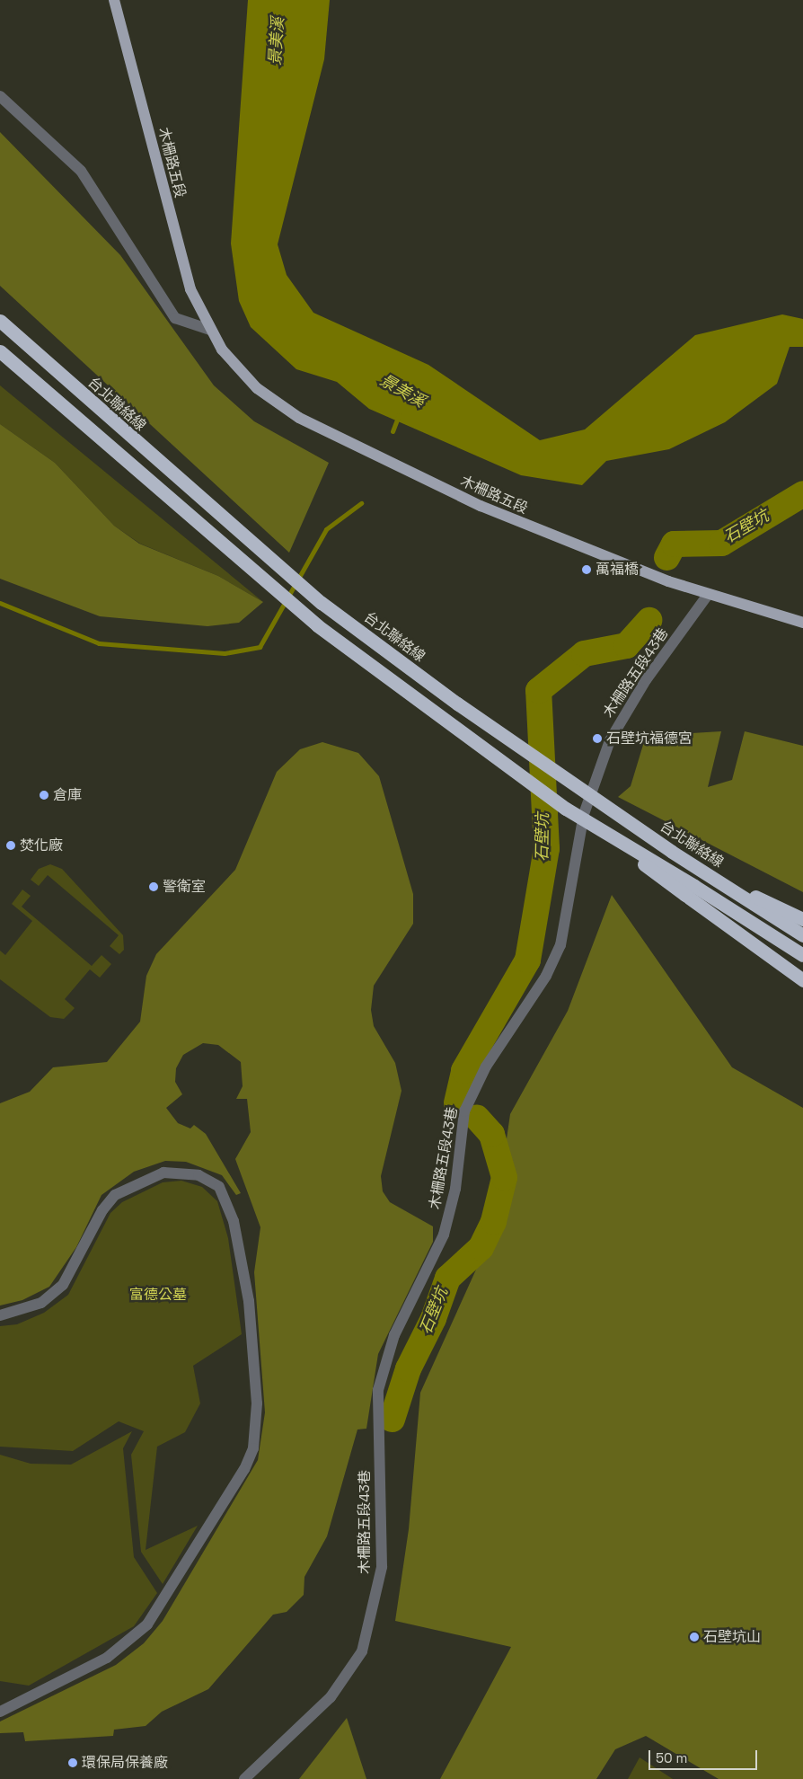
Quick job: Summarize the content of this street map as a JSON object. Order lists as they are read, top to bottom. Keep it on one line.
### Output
{"streets":{"highway":["台北聯絡線"],"main road":["木柵路五段"],"street":["木柵路五段43巷"]},"crossings":[["木柵路五段","木柵路五段43巷"]],"water":["景美溪","石壁坑"],"parks":["富德公墓"],"places":["萬福橋","石壁坑福德宮","倉庫","焚化廠","警衛室","石壁坑山","環保局保養廠"],"scale_bar":"50 m"}
